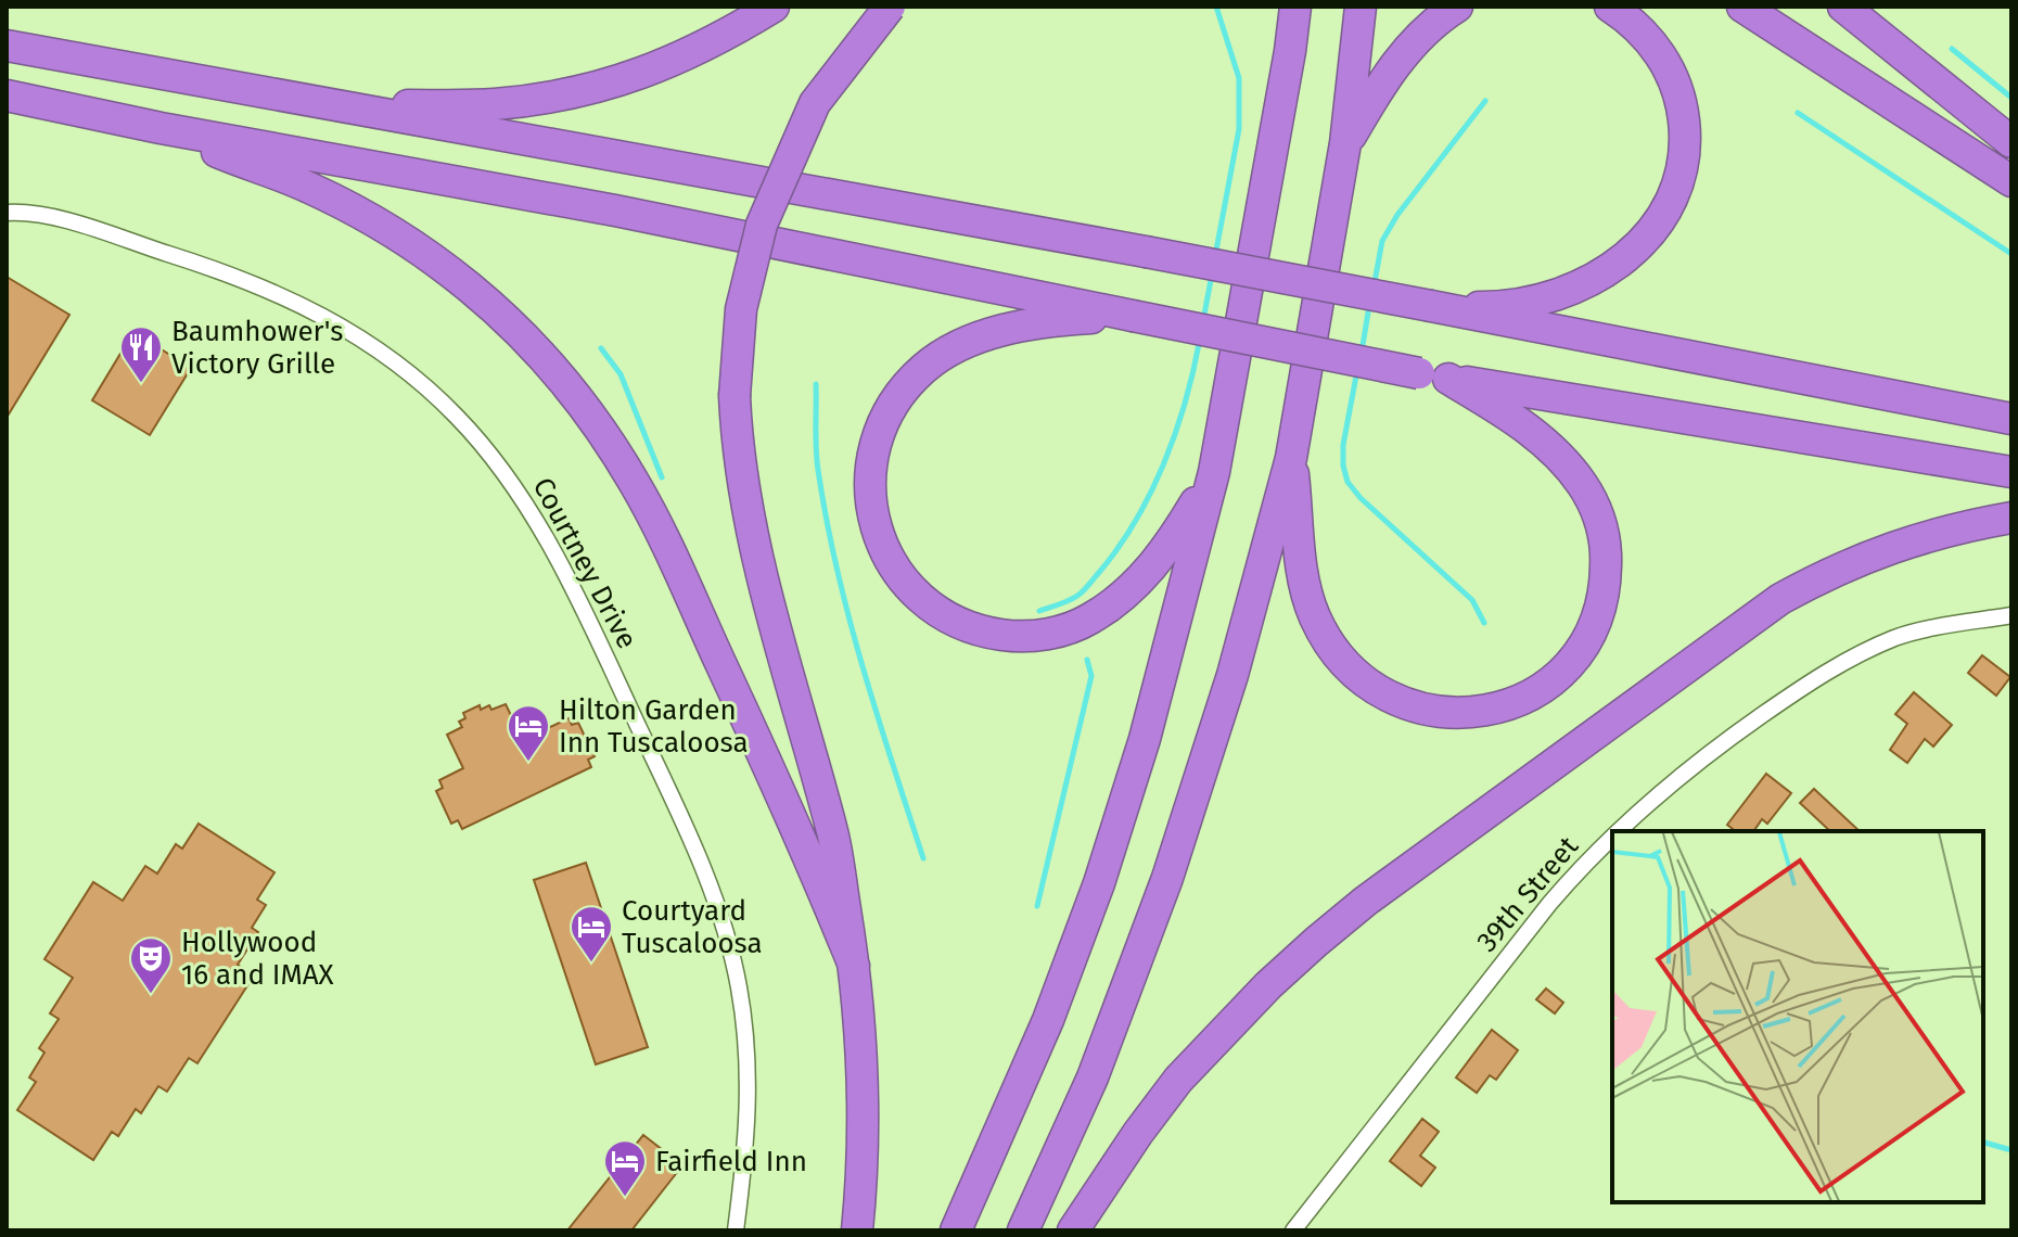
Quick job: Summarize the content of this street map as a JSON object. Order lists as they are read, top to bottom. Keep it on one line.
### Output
{"streets":{"street":["Courtney Drive","39th Street"]},"places":{"restaurant":["Baumhower's Victory Grille"],"hotel":["Hilton Garden Inn Tuscaloosa","Courtyard Tuscaloosa","Fairfield Inn"],"theatre":["Hollywood 16 and IMAX"]}}
